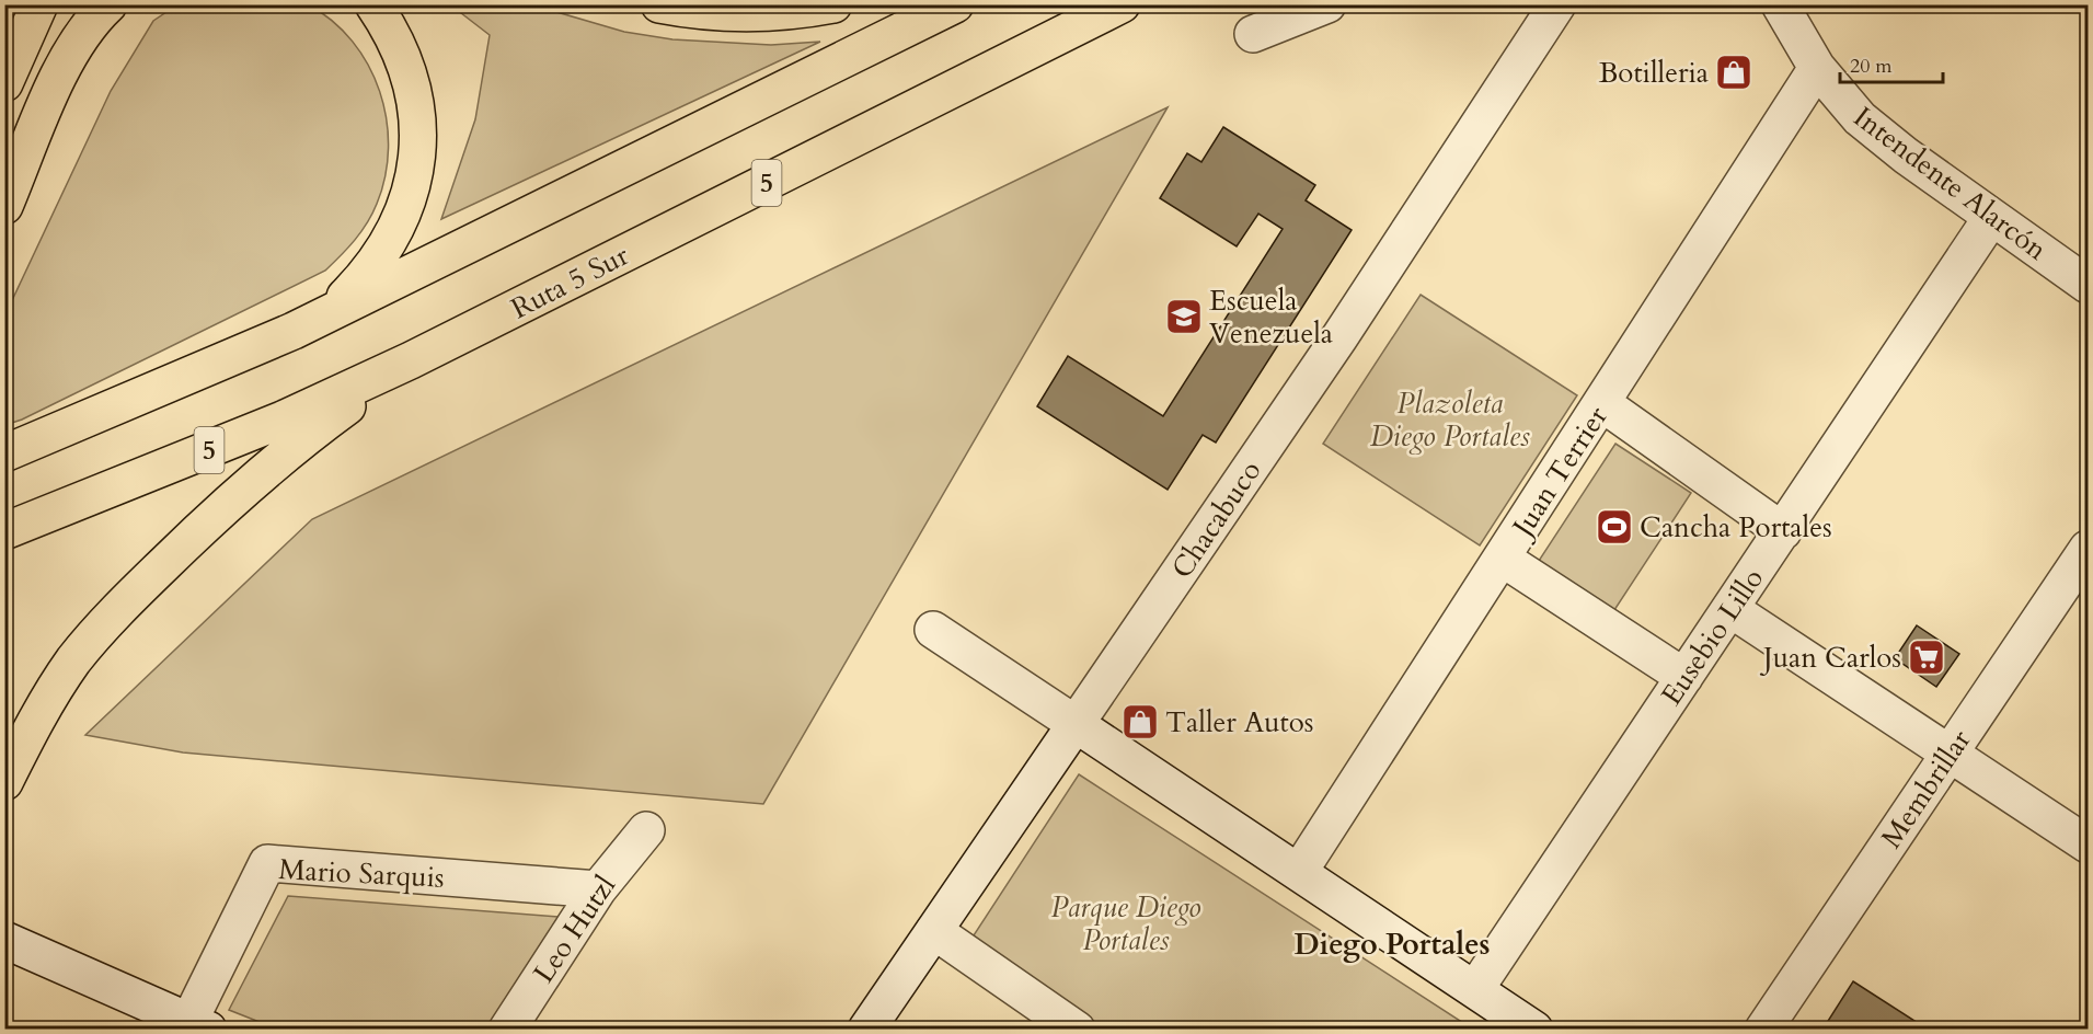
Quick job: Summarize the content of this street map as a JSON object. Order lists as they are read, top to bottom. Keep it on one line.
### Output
{"streets":{"main road":["5","Ruta 5 Sur"],"street":["Intendente Alarcón","Juan Terrier","Chacabuco","Eusebio Lillo","Membrillar","Mario Sarquis","Leo Hutzl"]},"crossings":[["Intendente Alarcón","Juan Terrier"],["Intendente Alarcón","Eusebio Lillo"],["Mario Sarquis","Leo Hutzl"]],"districts":["Diego Portales"],"parks":["Plazoleta Diego Portales","Parque Diego Portales"],"places":{"shop":["Botilleria","Taller Autos"],"school or university":["Escuela Venezuela"],"sports":["Cancha Portales"],"supermarket":["Juan Carlos"]},"scale_bar":"20 m"}
